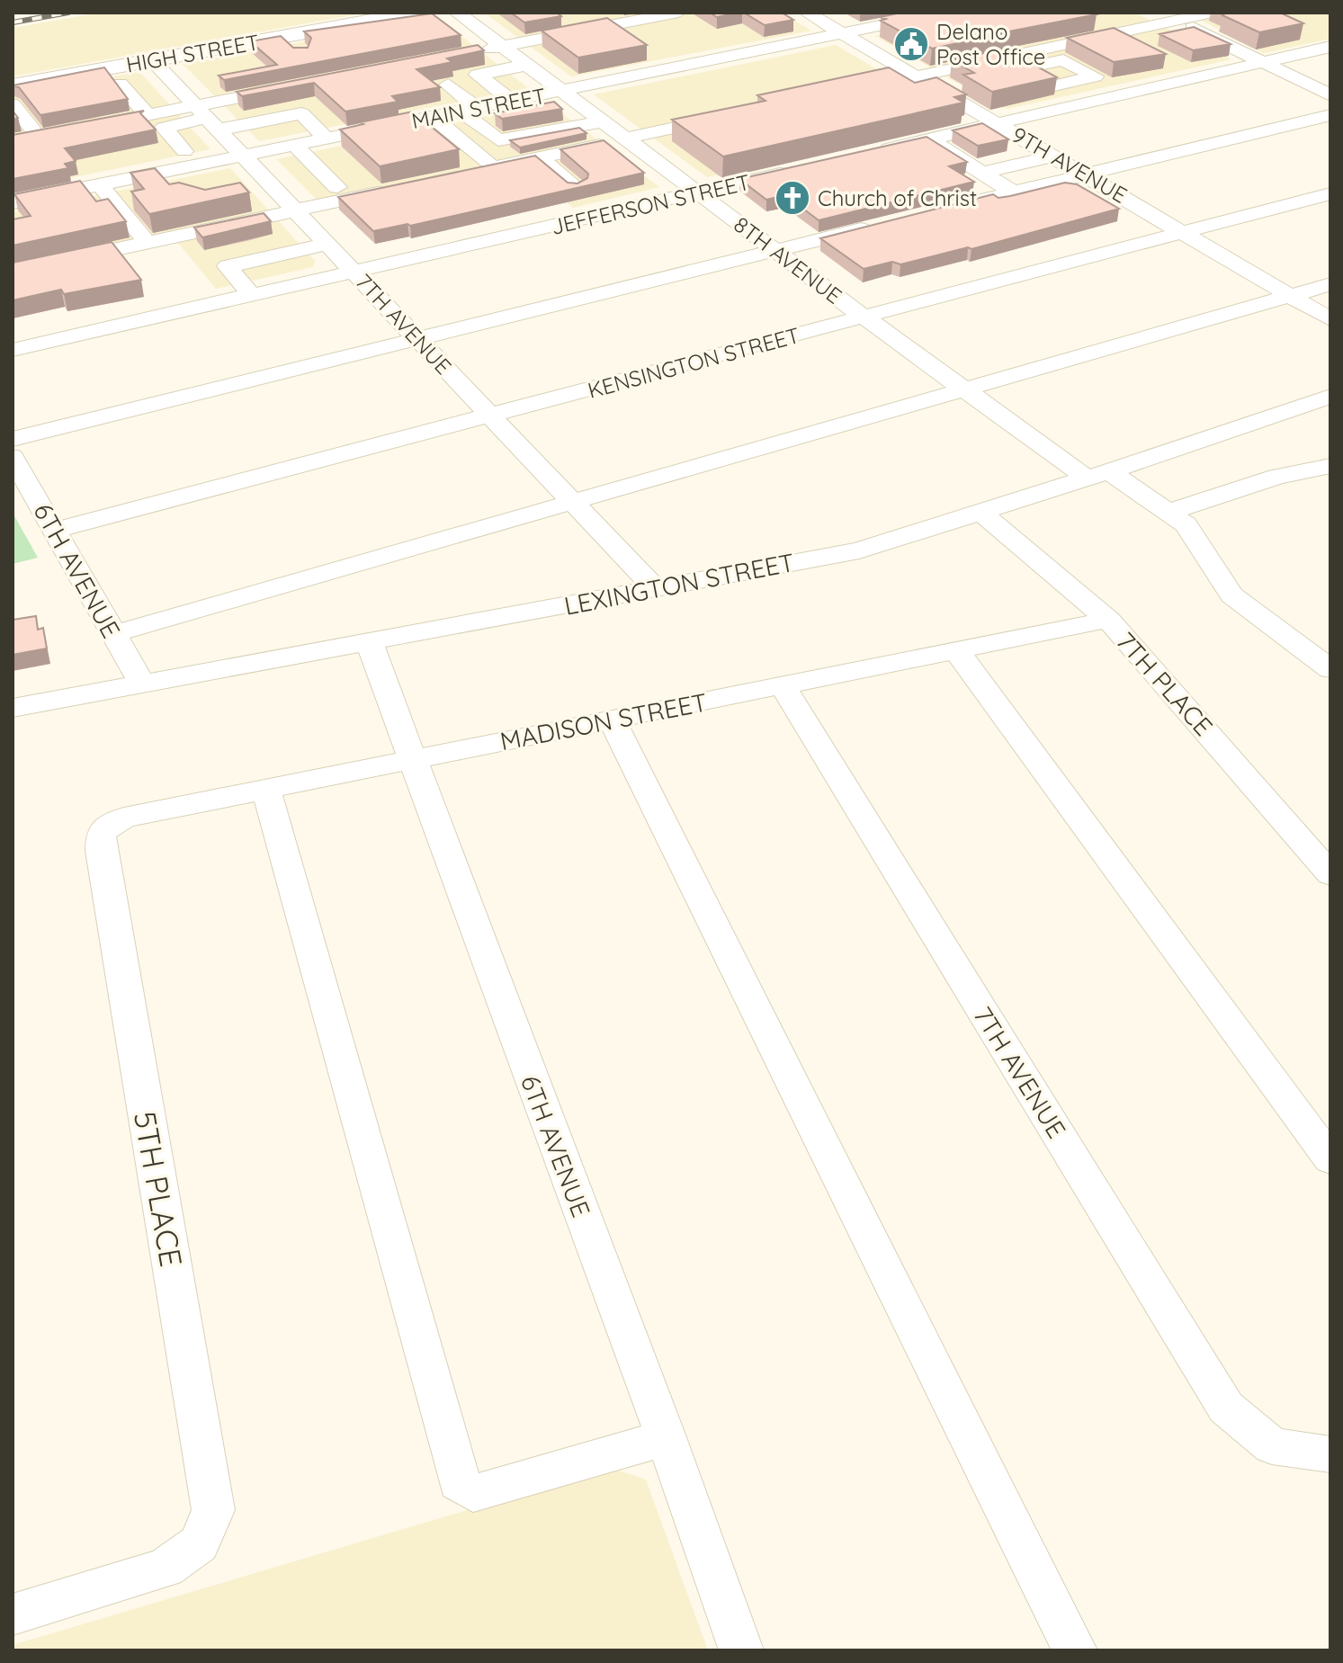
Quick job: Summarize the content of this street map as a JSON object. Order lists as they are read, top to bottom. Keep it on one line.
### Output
{"streets":{"main road":["HIGH STREET"],"street":["MAIN STREET","9TH AVENUE","JEFFERSON STREET","8TH AVENUE","7TH AVENUE","KENSINGTON STREET","6TH AVENUE","LEXINGTON STREET","7TH PLACE","MADISON STREET","5TH PLACE"]},"crossings":[["HIGH STREET","7TH AVENUE"],["MAIN STREET","9TH AVENUE"],["MAIN STREET","8TH AVENUE"],["MAIN STREET","7TH AVENUE"],["9TH AVENUE","KENSINGTON STREET"],["JEFFERSON STREET","8TH AVENUE"],["JEFFERSON STREET","7TH AVENUE"],["8TH AVENUE","KENSINGTON STREET"],["8TH AVENUE","LEXINGTON STREET"],["7TH AVENUE","KENSINGTON STREET"],["7TH AVENUE","LEXINGTON STREET"],["7TH AVENUE","MADISON STREET"],["KENSINGTON STREET","6TH AVENUE"],["6TH AVENUE","LEXINGTON STREET"],["6TH AVENUE","MADISON STREET"],["LEXINGTON STREET","7TH PLACE"],["7TH PLACE","MADISON STREET"],["MADISON STREET","5TH PLACE"]],"places":{"public building":["Delano Post Office"],"church":["Church of Christ"]}}
